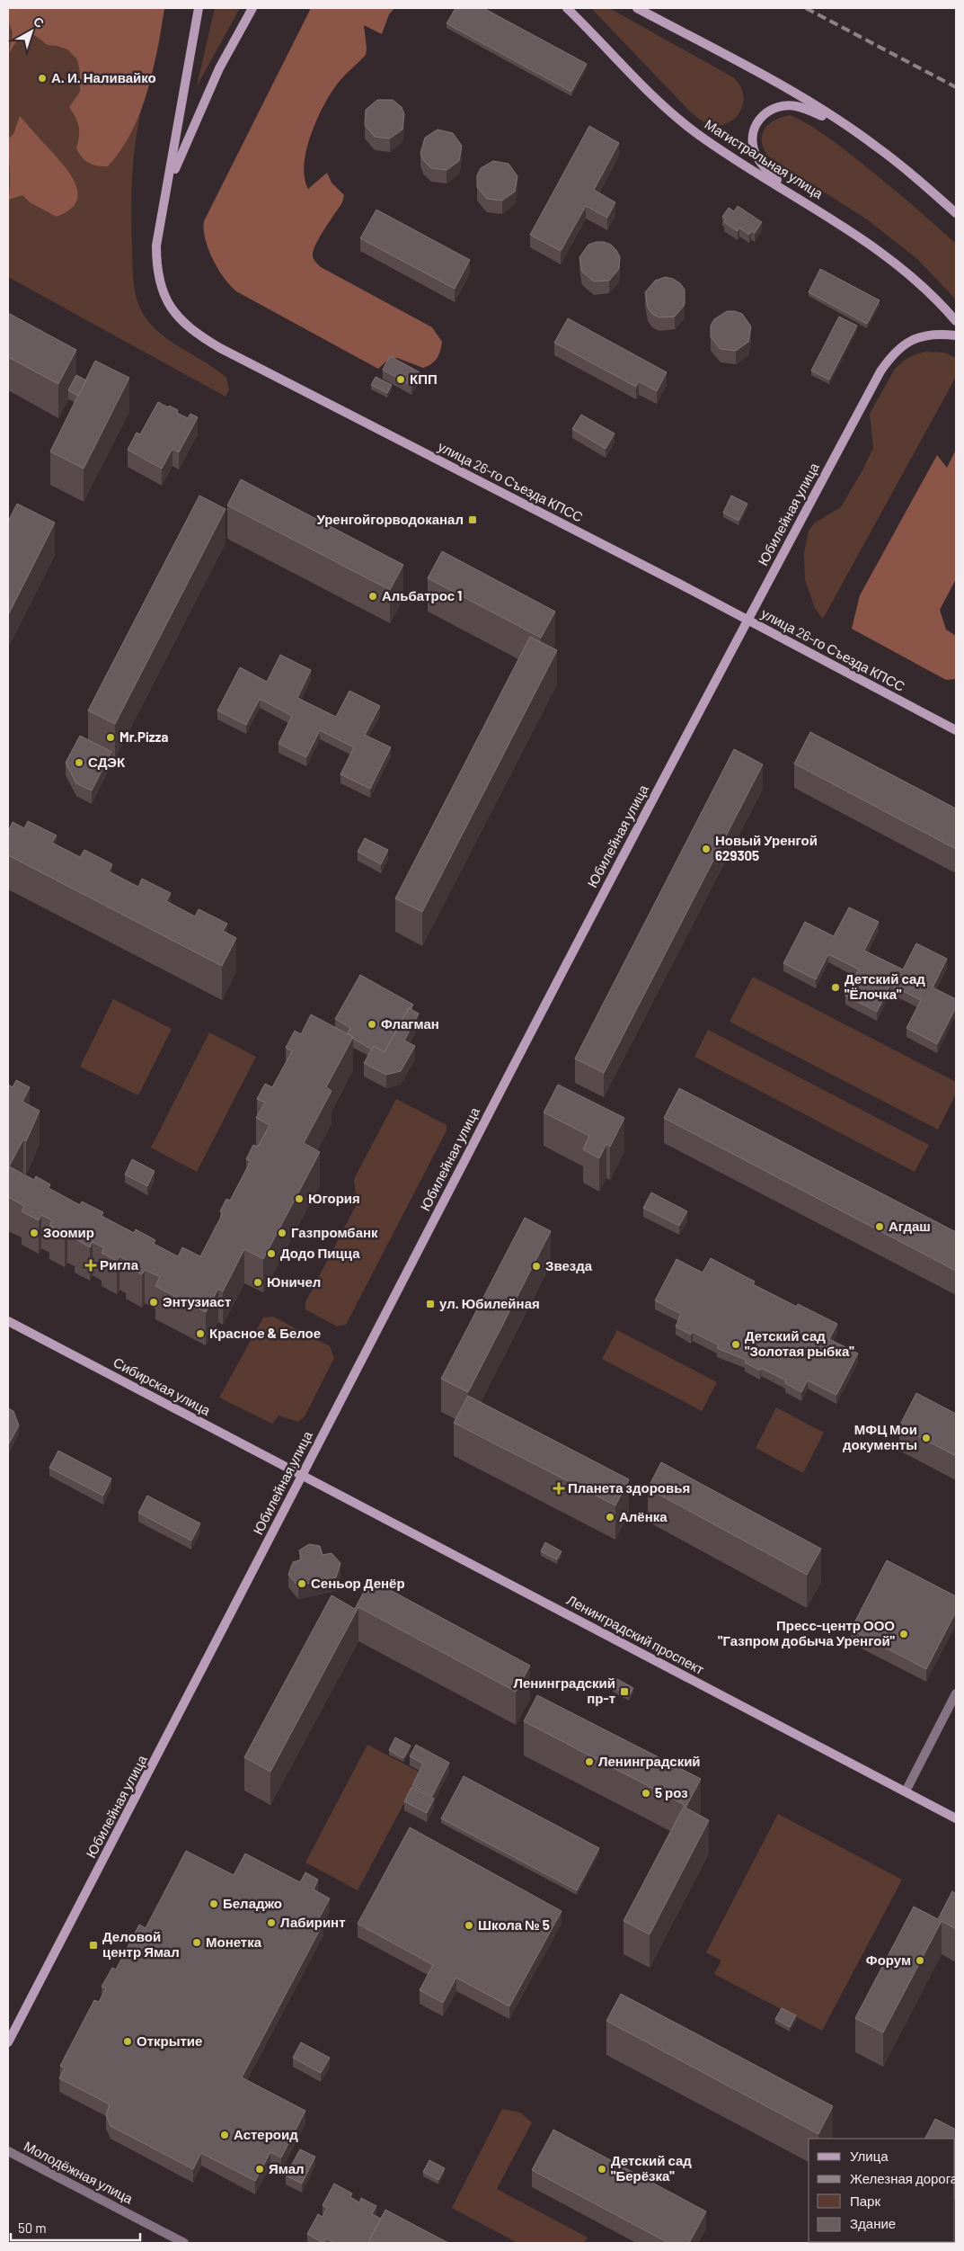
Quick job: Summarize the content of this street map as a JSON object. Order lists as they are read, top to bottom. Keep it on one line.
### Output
{"streets":{"main road":["Магистральная улица","улица 26-го Съезда КПСС","Юбилейная улица","Сибирская улица","Ленинградский проспект"],"street":["Молодёжная улица"]},"crossings":[["улица 26-го Съезда КПСС","Юбилейная улица"],["Юбилейная улица","Сибирская улица"],["Юбилейная улица","Ленинградский проспект"],["Сибирская улица","Ленинградский проспект"]],"places":{"other":["А. И. Наливайко","КПП","Альбатрос 1","Mr.Pizza","СДЭК","Новый Уренгой 629305","Детский сад \"Ёлочка\"","Флагман","Югория","Агдаш","Зоомир","Газпромбанк","Додо Пицца","Звезда","Юничел","Энтузиаст","Красное & Белое","Детский сад \"Золотая рыбка\"","МФЦ Мои документы","Алёнка","Сеньор Денёр","Пресс-центр ООО \"Газпром добыча Уренгой\"","Ленинградский","5 роз","Беладжо","Лабиринт","Школа № 5","Монетка","Форум","Открытие","Астероид","Ямал","Детский сад \"Берёзка\""],"transit":["Уренгойгорводоканал","ул. Юбилейная","Ленинградский пр-т","Деловой центр Ямал"],"health":["Ригла","Планета здоровья"]},"legend":["Улица","Железная дорога","Парк","Здание"],"scale_bar":"50 m","north":"top right"}
